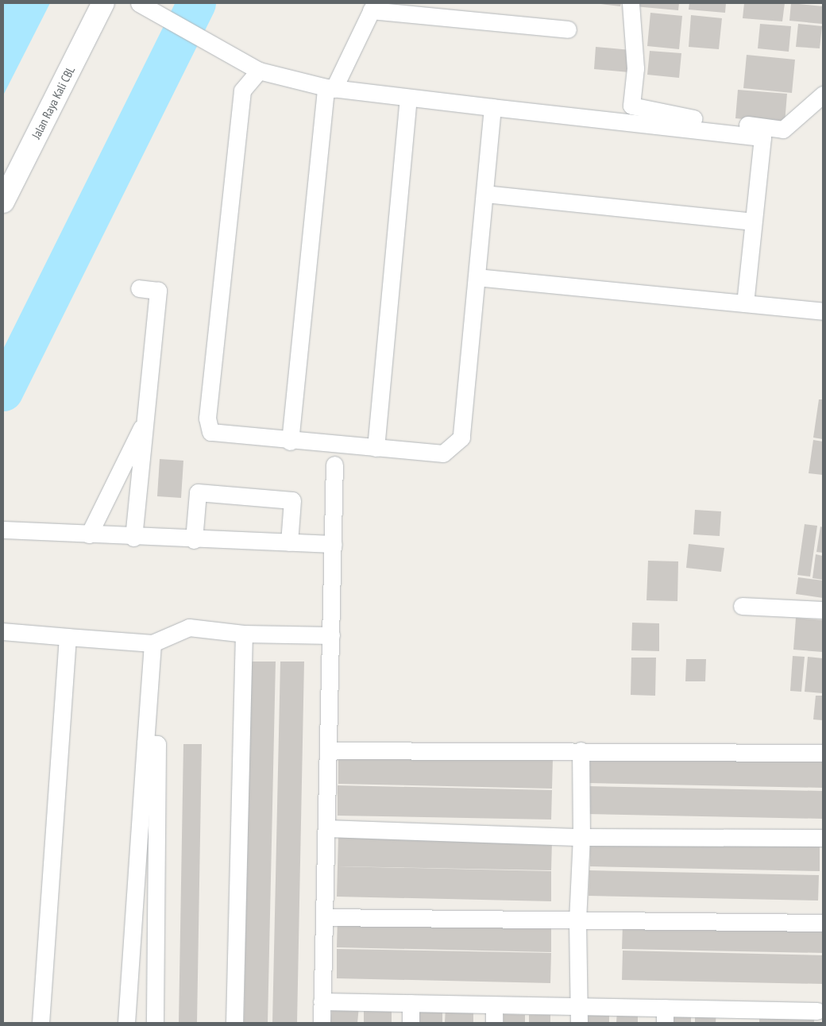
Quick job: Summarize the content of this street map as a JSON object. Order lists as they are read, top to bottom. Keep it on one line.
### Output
{"streets":{"main road":["Jalan Raya Kali CBL"]}}
